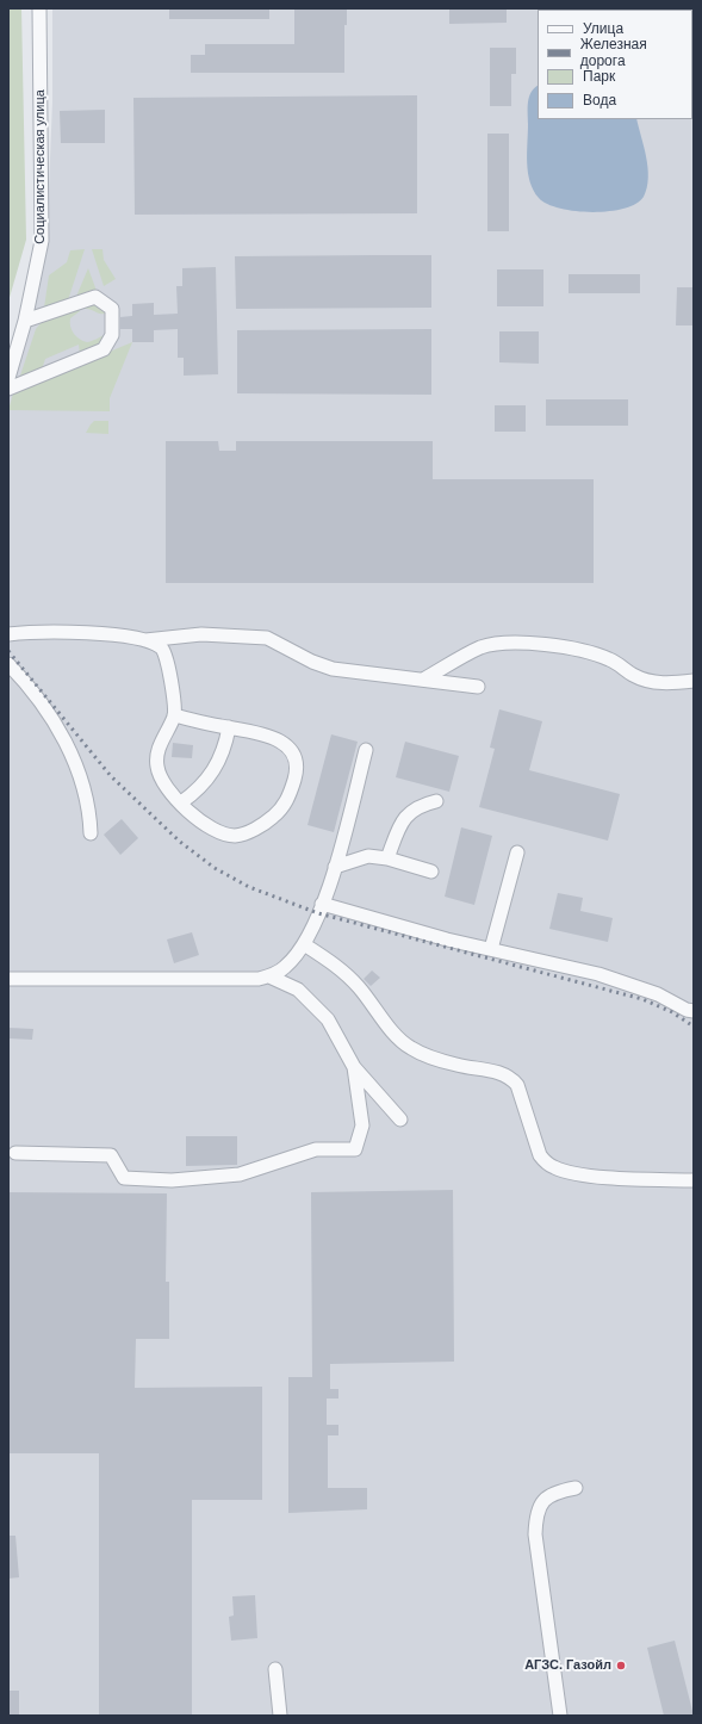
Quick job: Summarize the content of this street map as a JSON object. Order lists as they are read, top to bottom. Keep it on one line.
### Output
{"streets":{"street":["Социалистическая улица"]},"places":["АГЗС. Газойл"],"legend":["Улица","Железная дорога","Парк","Вода"]}
